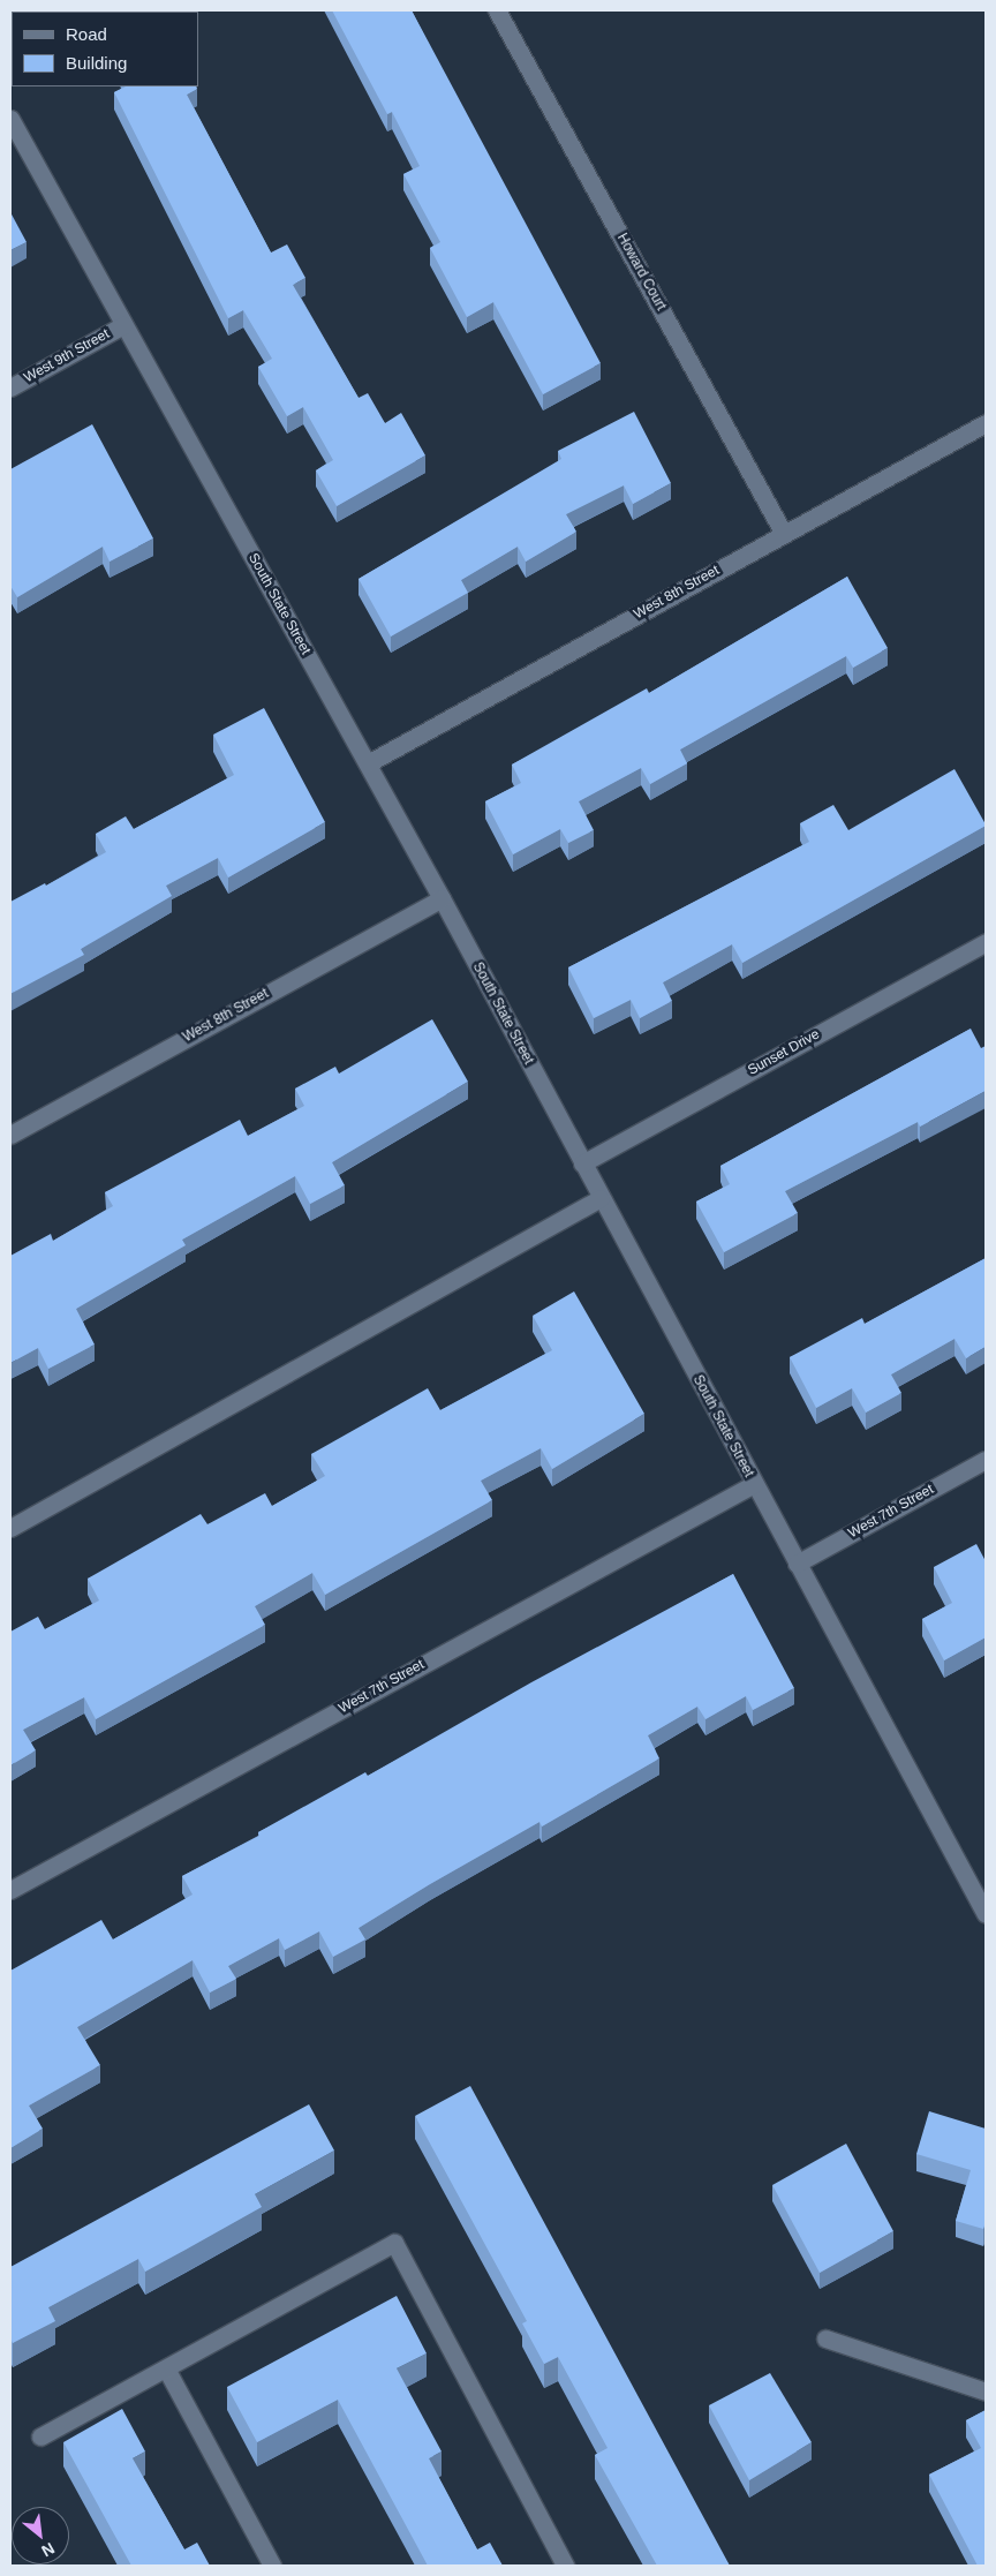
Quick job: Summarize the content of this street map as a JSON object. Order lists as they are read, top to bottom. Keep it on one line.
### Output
{"streets":{"street":["Howard Court","West 9th Street","West 8th Street","South State Street","Sunset Drive","West 7th Street"]},"crossings":[["Howard Court","West 8th Street"],["West 9th Street","South State Street"],["West 8th Street","South State Street"],["South State Street","Sunset Drive"],["South State Street","West 7th Street"]],"legend":["Road","Building"],"north":"bottom right"}
